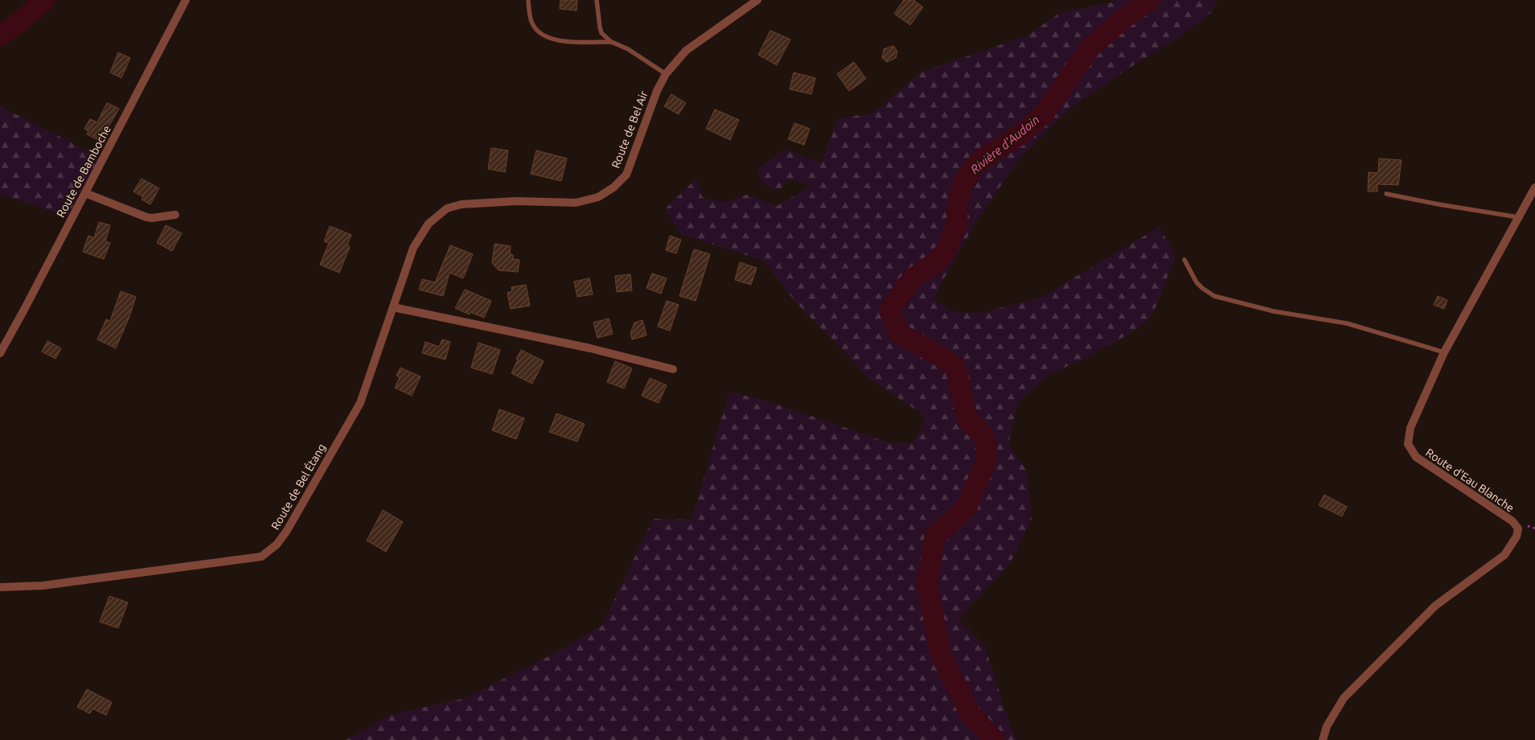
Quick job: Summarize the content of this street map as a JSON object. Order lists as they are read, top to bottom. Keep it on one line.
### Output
{"streets":{"street":["Route de Bel Air","Route de Bamboche","Route d'Eau Blanche","Route de Bel Étang"]},"crossings":[["Route de Bel Air","Route de Bel Étang"]],"water":["Rivière d'Audoin"]}
